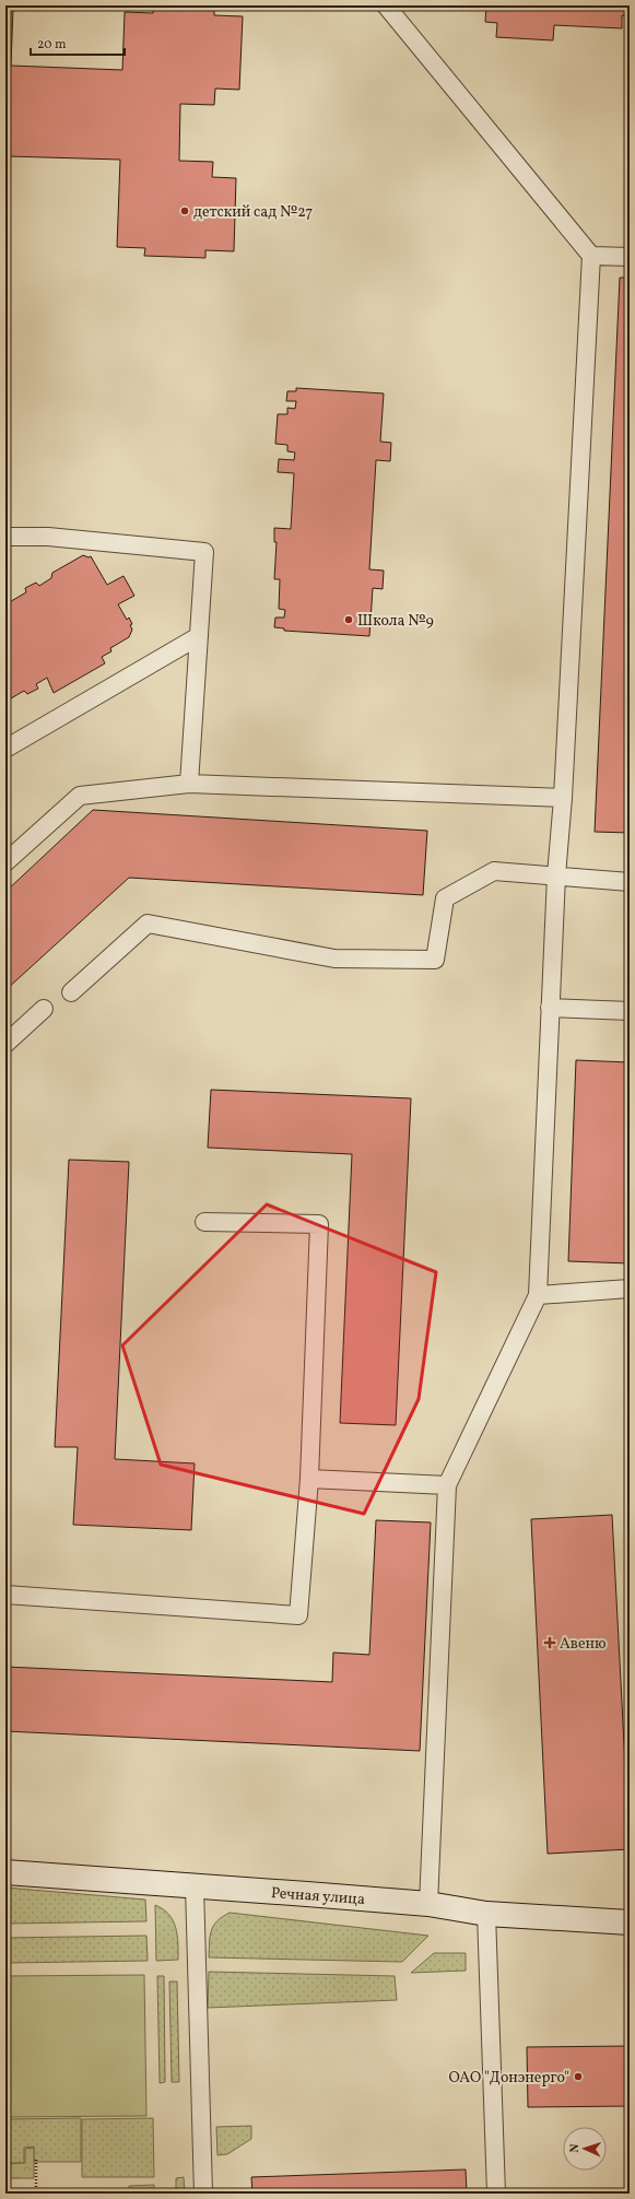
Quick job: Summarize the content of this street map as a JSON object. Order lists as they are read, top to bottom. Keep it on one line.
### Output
{"streets":{"street":["Речная улица"]},"places":{"other":["детский сад №27","Школа №9","ОАО \"Донэнерго\""],"health":["Авеню"]},"scale_bar":"20 m","north":"left"}
